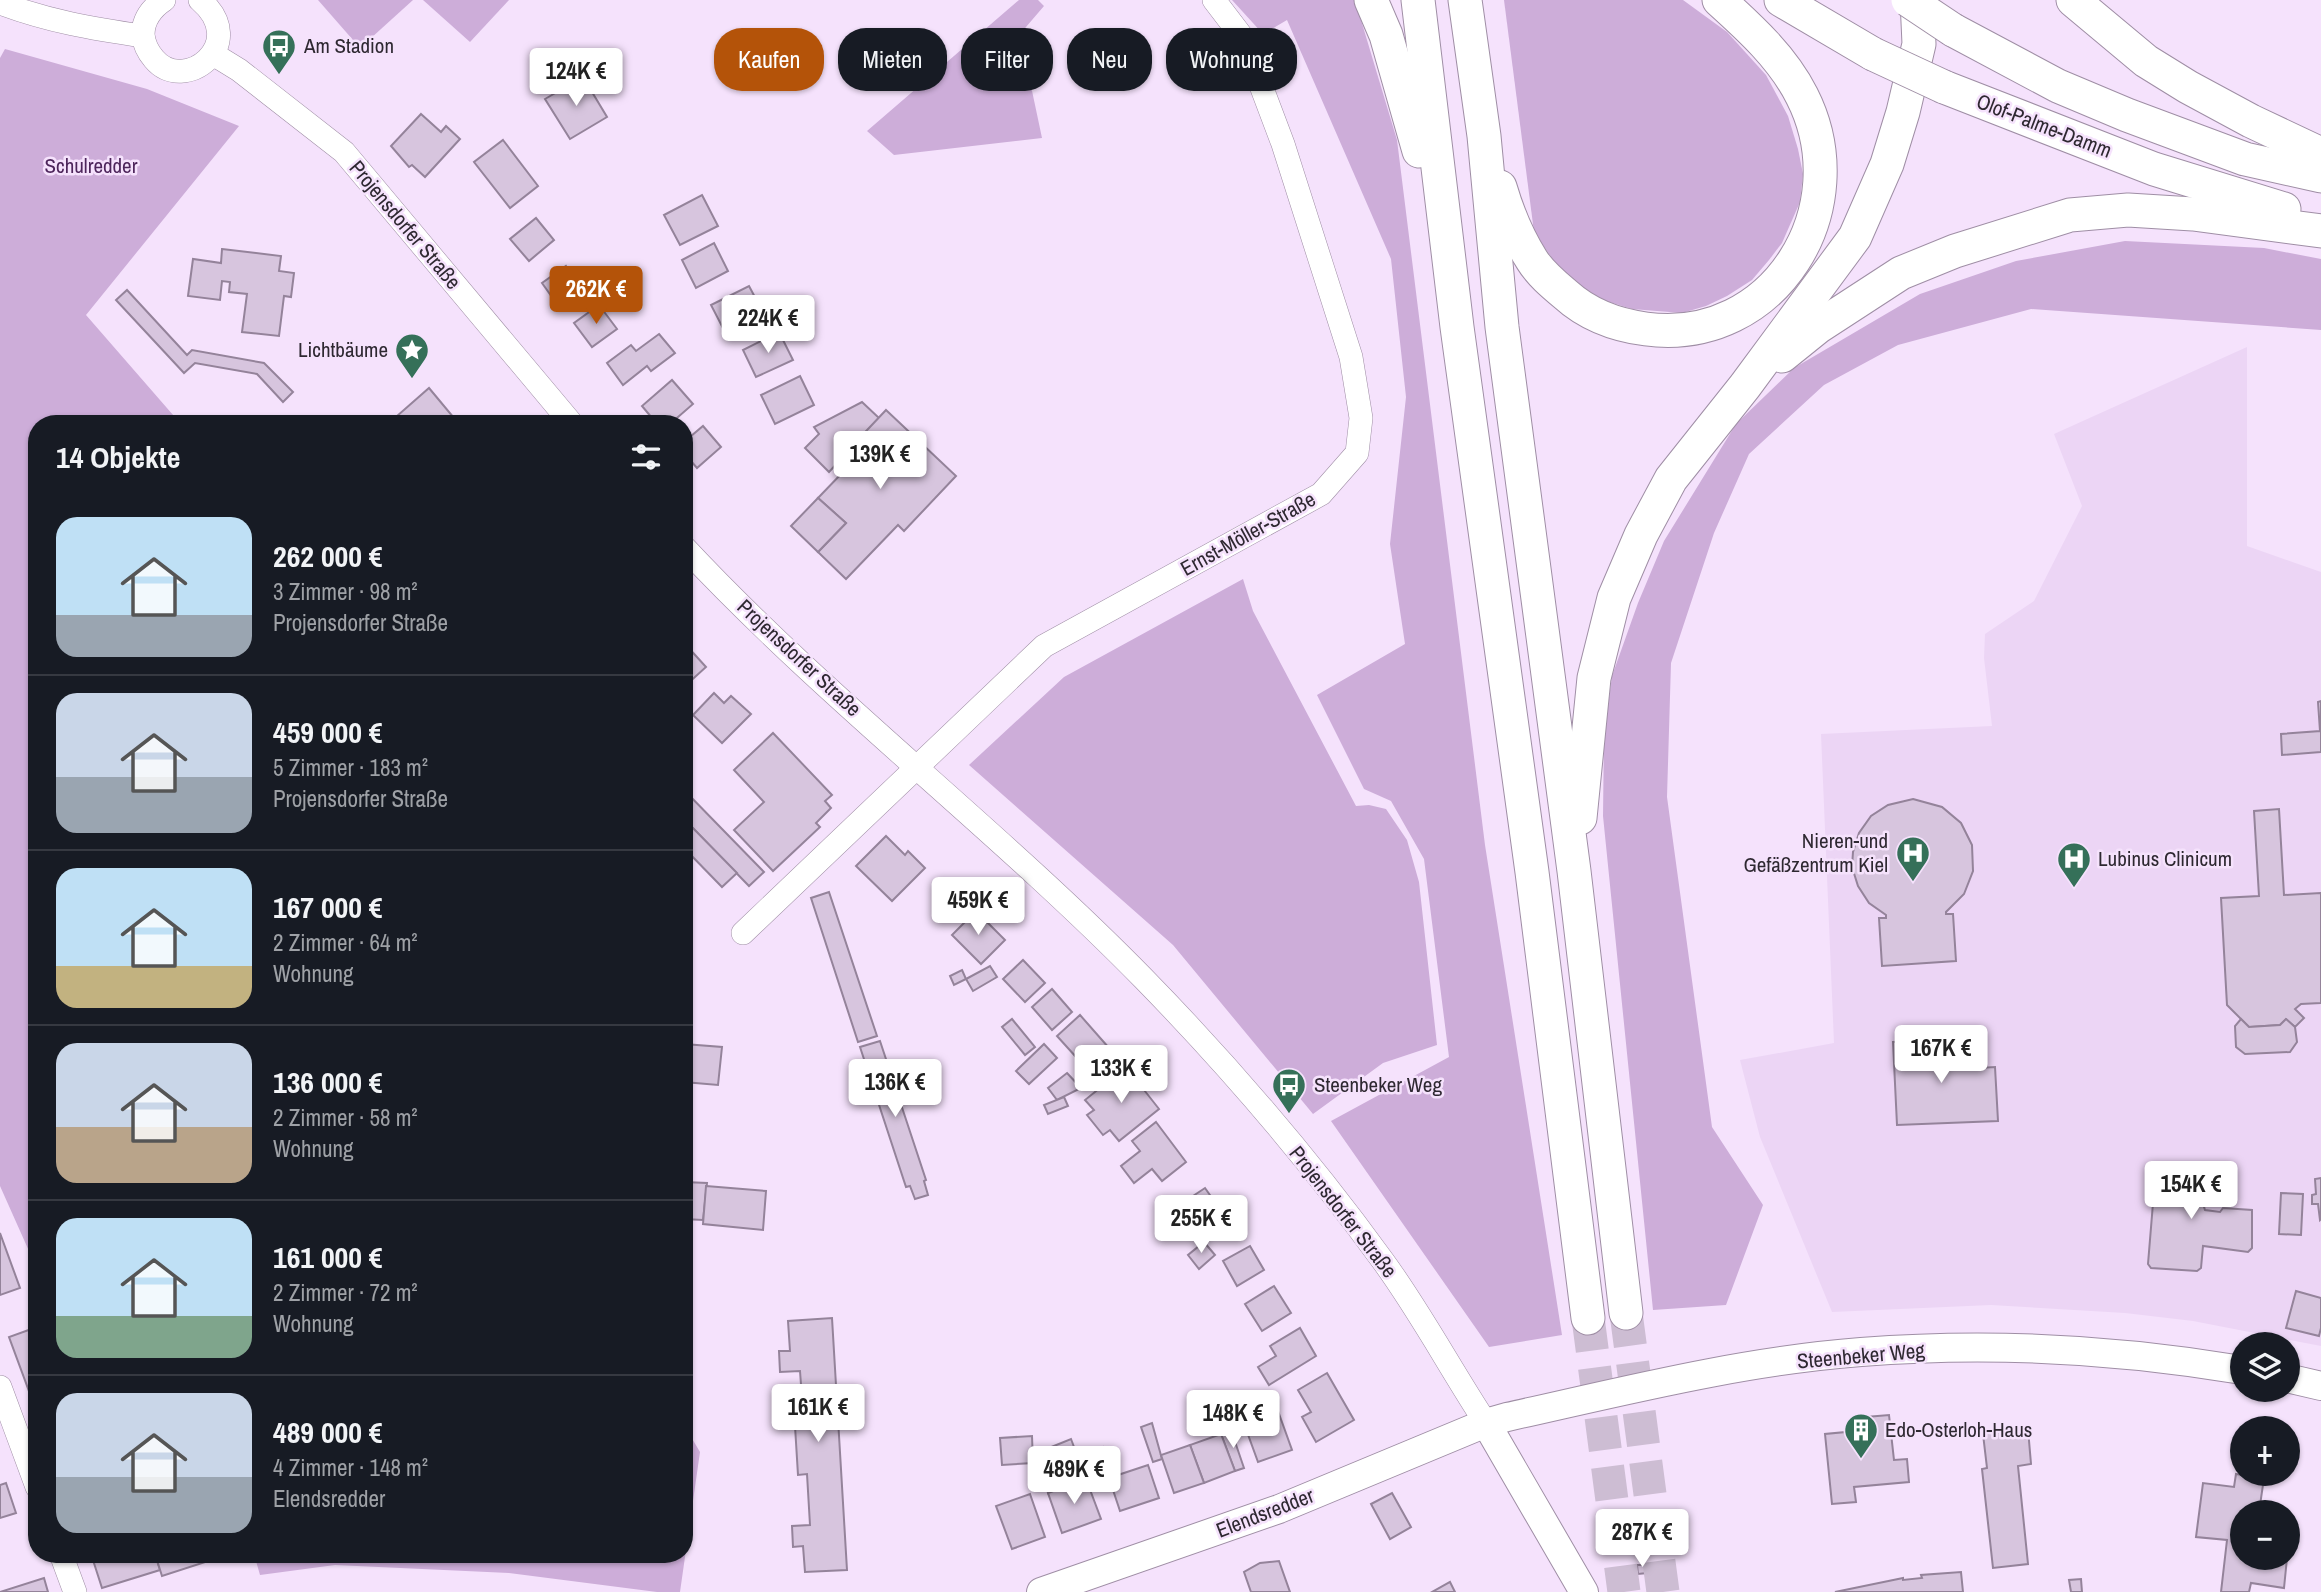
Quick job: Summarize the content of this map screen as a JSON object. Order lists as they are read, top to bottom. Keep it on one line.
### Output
{"streets":{"highway":["Olof-Palme-Damm"],"main road":["Projensdorfer Straße","Steenbeker Weg","Elendsredder"],"street":["Ernst-Möller-Straße"]},"crossings":[["Projensdorfer Straße","Ernst-Möller-Straße"],["Projensdorfer Straße","Steenbeker Weg"],["Projensdorfer Straße","Elendsredder"],["Steenbeker Weg","Elendsredder"]],"parks":["Schulredder"],"places":{"bus stop":["Am Stadion","Steenbeker Weg"],"place":["Lichtbäume"],"hospital":["Nieren-und Gefäßzentrum Kiel","Lubinus Clinicum"],"building":["Edo-Osterloh-Haus"]},"page":{"chip":["Kaufen","Mieten","Filter","Neu","Wohnung"],"price":["124K €","262K €","224K €","139K €","459K €","167K €","133K €","136K €","154K €","255K €","161K €","148K €","489K €","287K €"],"heading":"14 Objekte","list":[{"name":"262 000 €","note":"3 Zimmer · 98 m² · Projensdorfer Straße"},{"name":"459 000 €","note":"5 Zimmer · 183 m² · Projensdorfer Straße"},{"name":"167 000 €","note":"2 Zimmer · 64 m² · Wohnung"},{"name":"136 000 €","note":"2 Zimmer · 58 m² · Wohnung"},{"name":"161 000 €","note":"2 Zimmer · 72 m² · Wohnung"},{"name":"489 000 €","note":"4 Zimmer · 148 m² · Elendsredder"}],"map_buttons":["+","−"]}}
